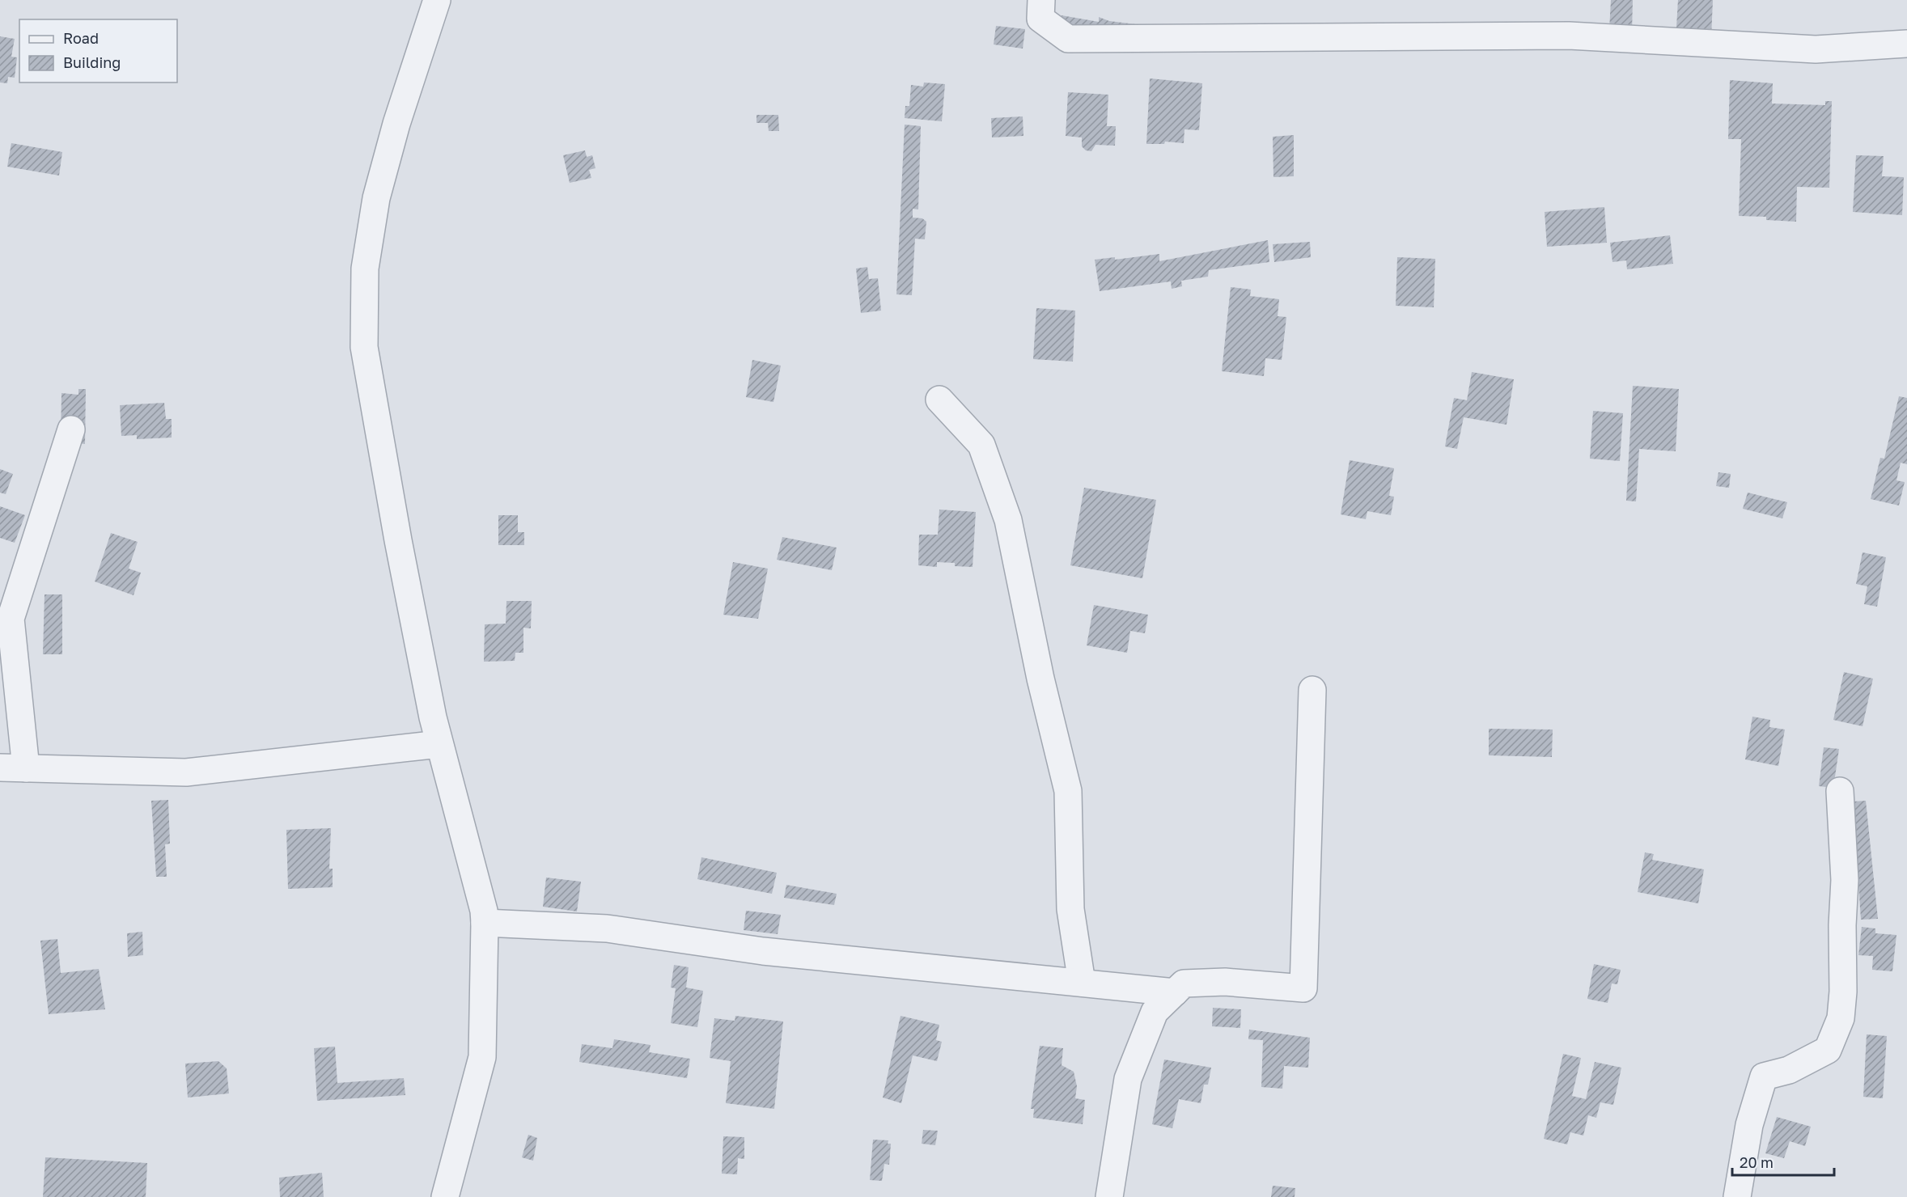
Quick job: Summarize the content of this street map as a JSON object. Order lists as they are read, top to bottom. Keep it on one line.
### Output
{"legend":["Road","Building"],"scale_bar":"20 m"}
